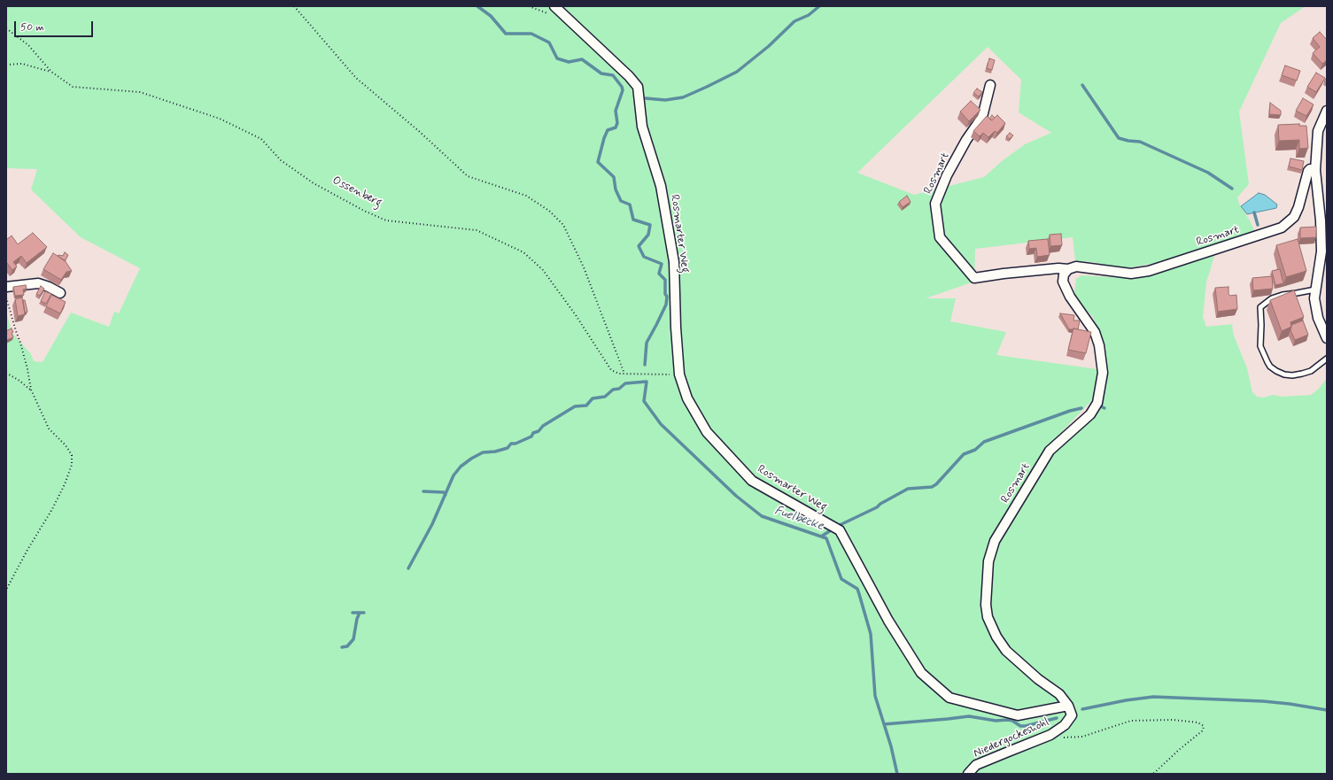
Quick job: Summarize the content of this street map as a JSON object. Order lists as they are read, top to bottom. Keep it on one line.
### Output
{"streets":{"street":["Rosmart","Rosmarter Weg","Niedergockeshohl"],"path":["Ossenberg"]},"crossings":[["Rosmart","Rosmarter Weg"],["Rosmart","Niedergockeshohl"],["Ossenberg","Rosmarter Weg"],["Rosmarter Weg","Niedergockeshohl"]],"water":["Fuelbecke"],"scale_bar":"50 m"}
